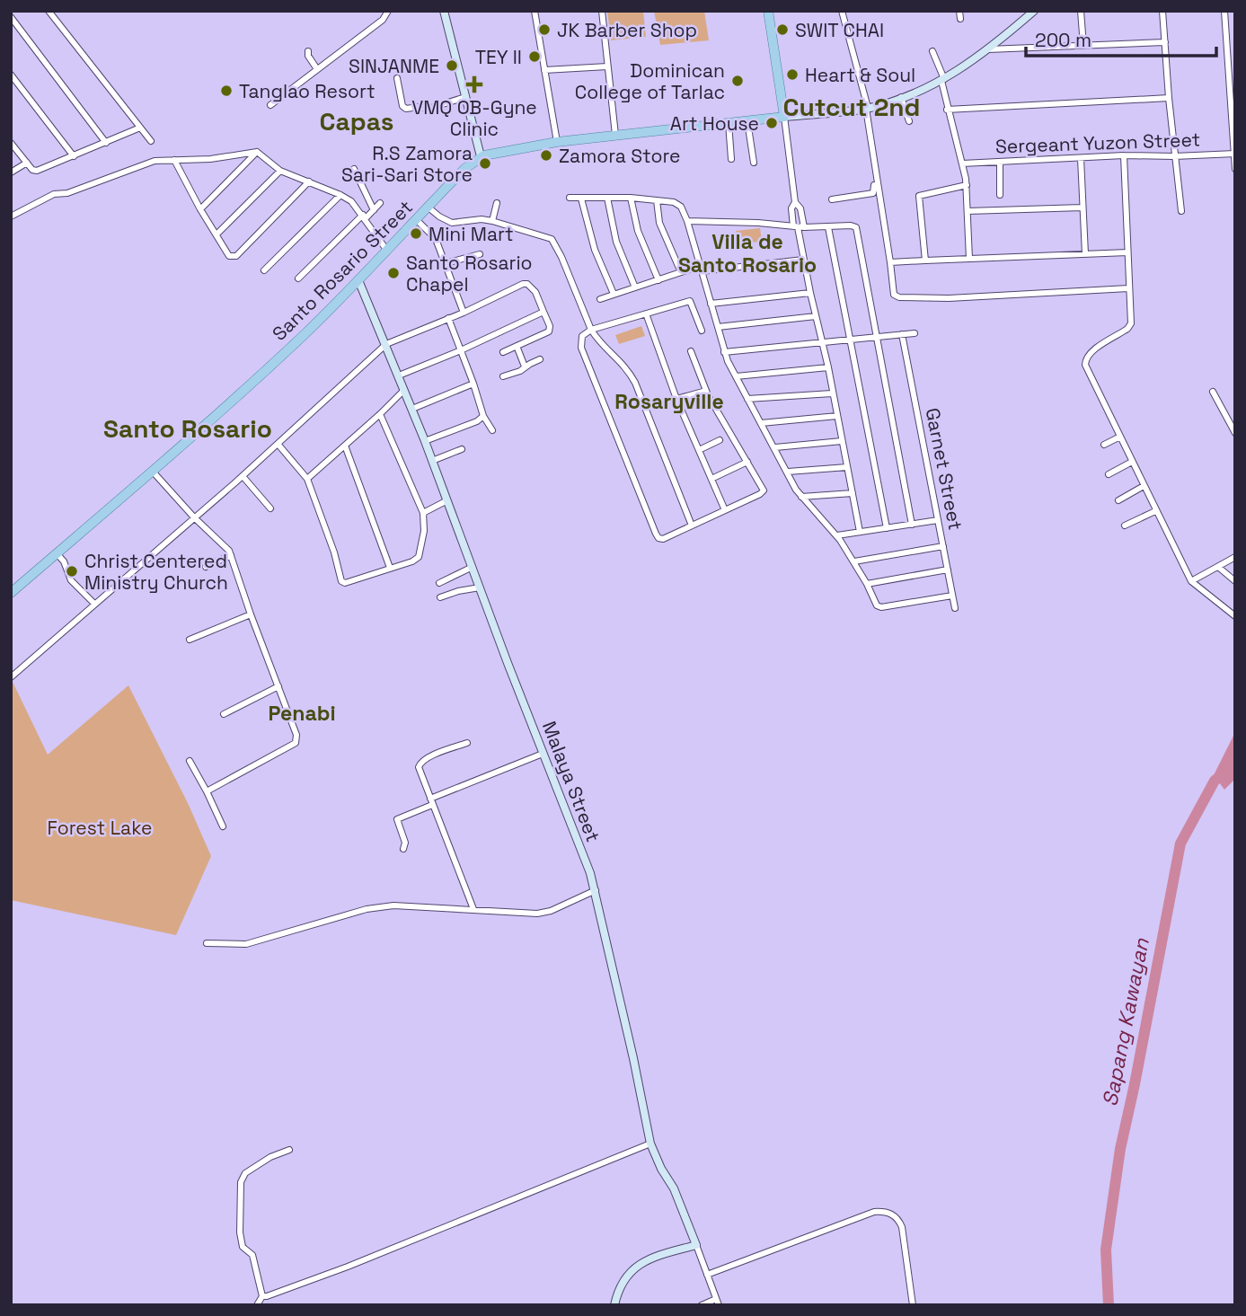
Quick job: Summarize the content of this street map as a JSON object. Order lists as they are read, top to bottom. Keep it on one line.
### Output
{"streets":{"main road":["Santo Rosario Street"],"street":["Sergeant Yuzon Street","Garnet Street","Malaya Street"]},"crossings":[["Santo Rosario Street","Malaya Street"]],"districts":["Cutcut 2nd","Capas","Villa de Santo Rosario","Rosaryville","Santo Rosario","Penabi"],"water":["Sapang Kawayan"],"parks":["Forest Lake"],"places":{"other":["JK Barber Shop","SWIT CHAI","TEY II","SINJANME","Heart & Soul","Dominican College of Tarlac","Tanglao Resort","Art House","Zamora Store","R.S Zamora Sari-Sari Store","Mini Mart","Santo Rosario Chapel","Christ Centered Ministry Church"],"health":["VMQ OB-Gyne Clinic"]},"scale_bar":"200 m"}
